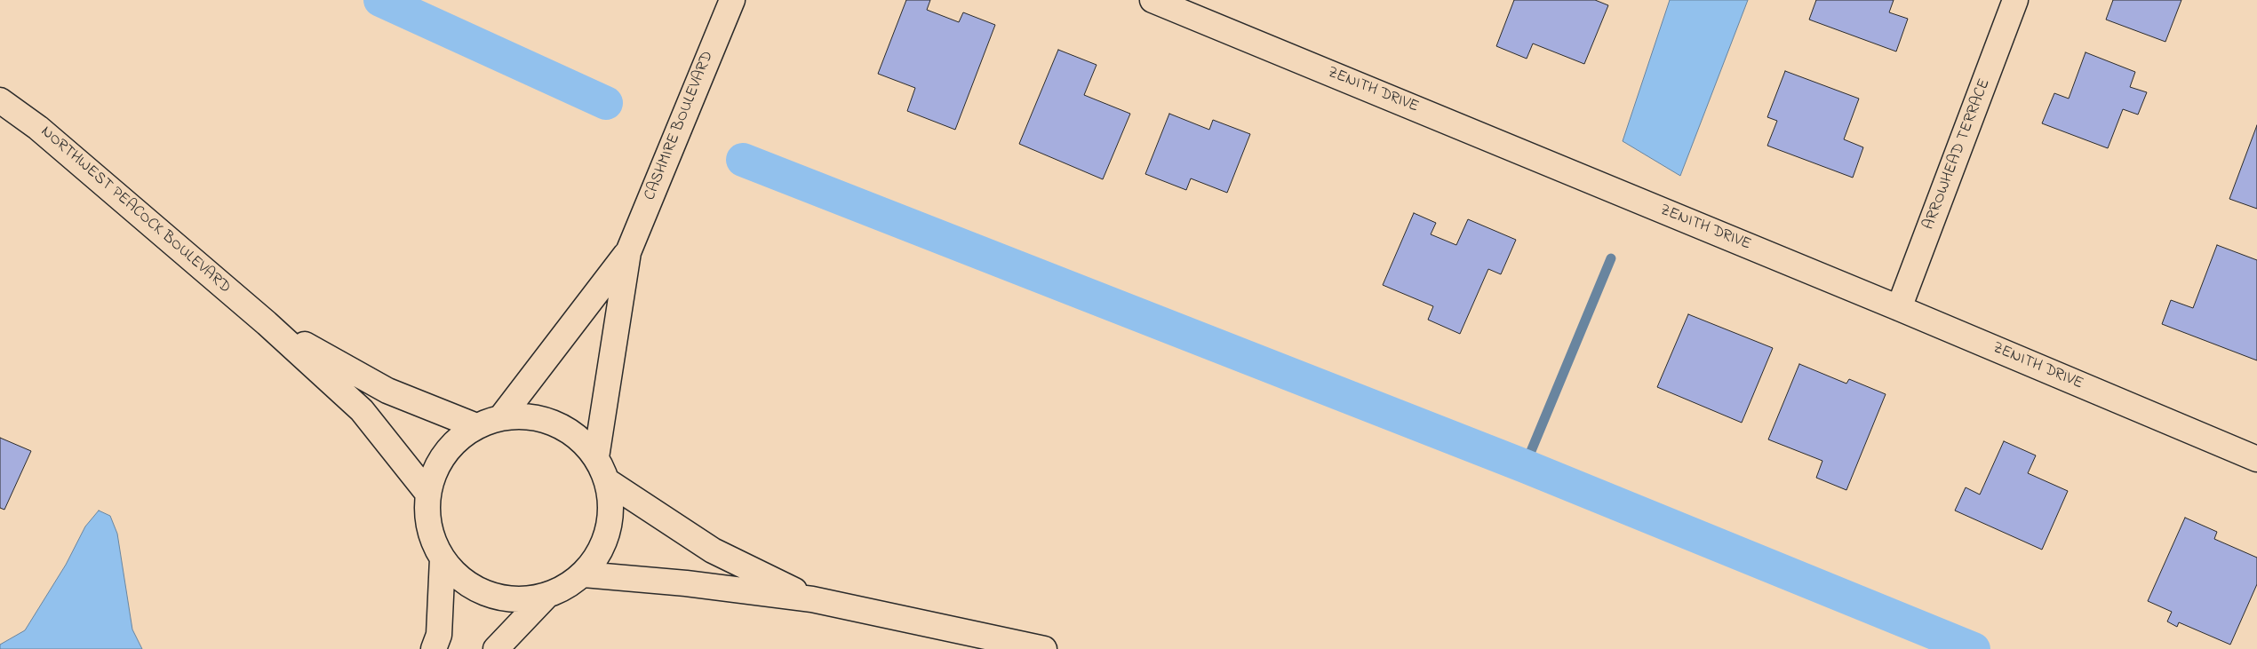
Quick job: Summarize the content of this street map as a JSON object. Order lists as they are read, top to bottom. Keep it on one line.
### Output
{"streets":{"street":["ZENITH DRIVE","CASHMIRE BOULEVARD","ARROWHEAD TERRACE","NORTHWEST PEACOCK BOULEVARD"]},"crossings":[["ZENITH DRIVE","ARROWHEAD TERRACE"]]}
